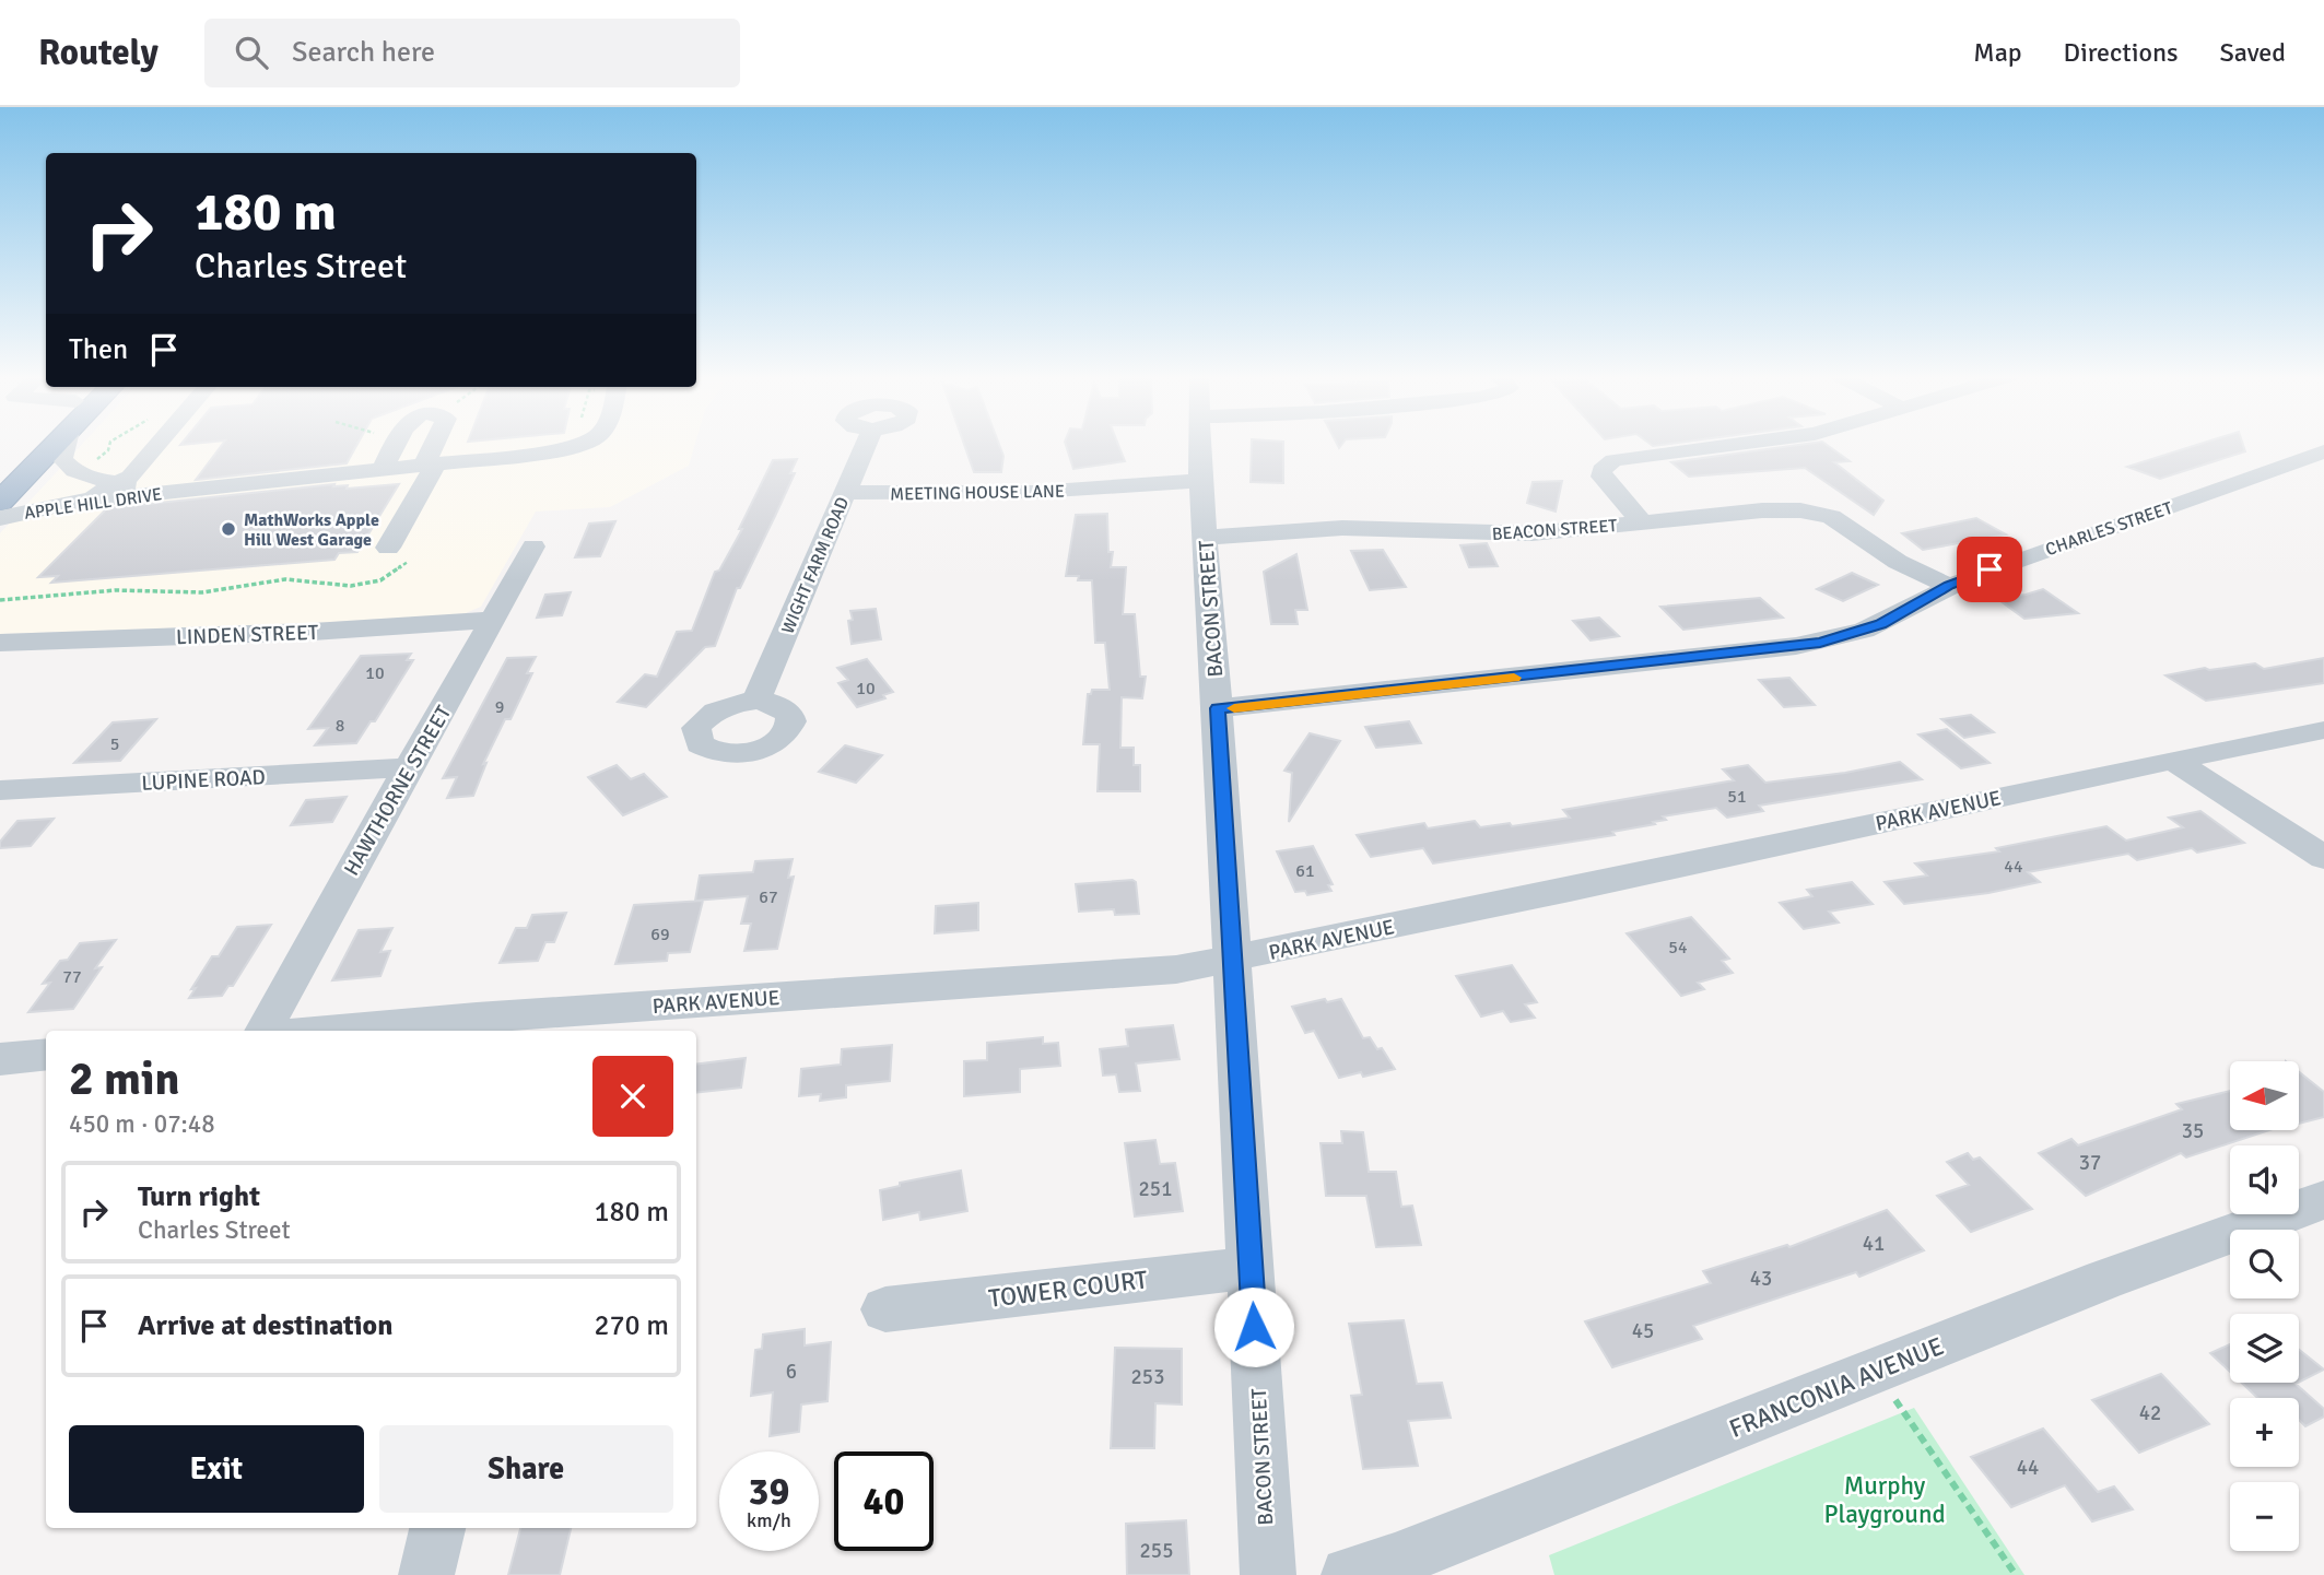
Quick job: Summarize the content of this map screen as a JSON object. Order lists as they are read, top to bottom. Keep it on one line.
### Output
{"streets":{"street":["MEETING HOUSE LANE","APPLE HILL DRIVE","CHARLES STREET","BEACON STREET","WIGHT FARM ROAD","BACON STREET","LINDEN STREET","LUPINE ROAD","HAWTHORNE STREET","PARK AVENUE","TOWER COURT","FRANCONIA AVENUE"]},"crossings":[["MEETING HOUSE LANE","WIGHT FARM ROAD"],["MEETING HOUSE LANE","BACON STREET"],["CHARLES STREET","BACON STREET"],["BEACON STREET","BACON STREET"],["BACON STREET","PARK AVENUE"],["BACON STREET","TOWER COURT"],["LINDEN STREET","HAWTHORNE STREET"],["LUPINE ROAD","HAWTHORNE STREET"]],"parks":["Murphy Playground"],"places":["MathWorks Apple Hill West Garage"],"house_numbers":["10","10","9","8","5","51","44","61","67","69","54","77","35","37","251","41","43","45","6","253","42","44","255"],"north":"left","page":{"header":"Routely","search":"Search here","nav":["Map","Directions","Saved"],"turn":["180 m","Charles Street"],"then":"Then","heading":["2 min","450 m · 07:48"],"map_buttons":["+","−"],"list":[{"name":"Turn right","note":"Charles Street","value":"180 m"},{"name":"Arrive at destination","value":"270 m"}],"buttons":["Exit","Share"],"speed":"39 km/h","limit":"40"}}
